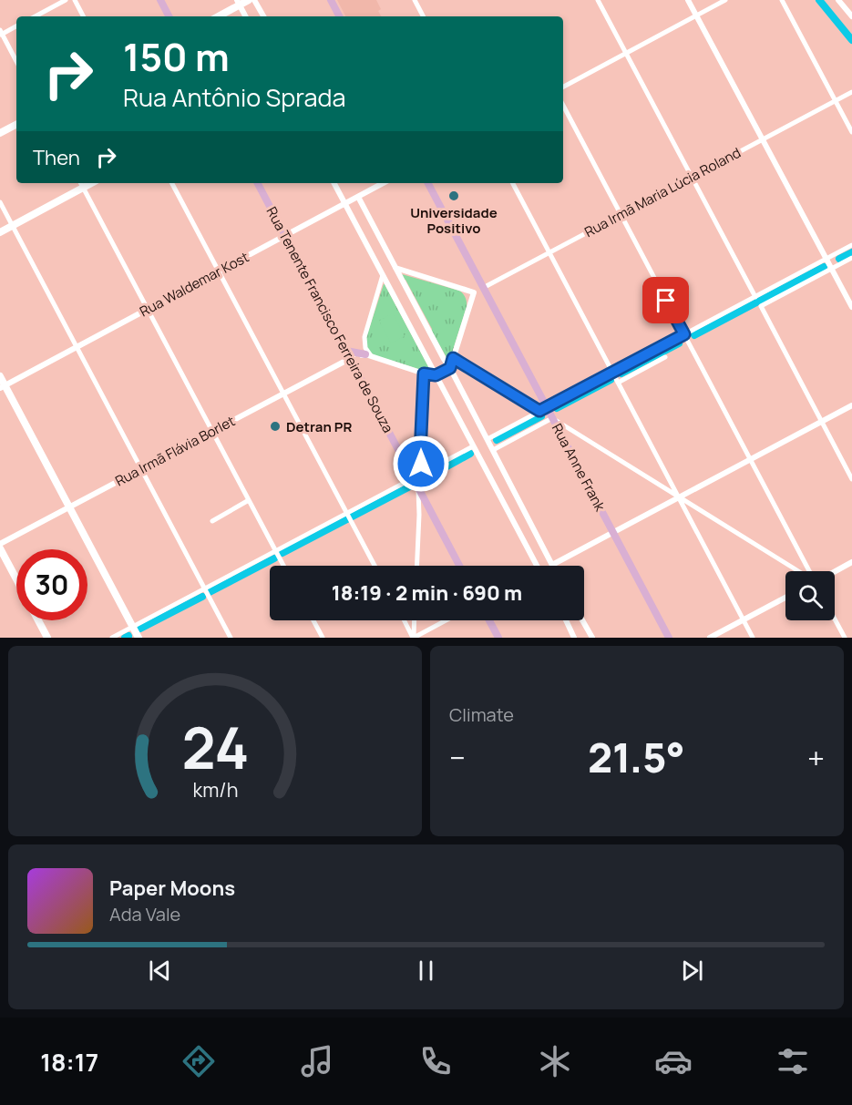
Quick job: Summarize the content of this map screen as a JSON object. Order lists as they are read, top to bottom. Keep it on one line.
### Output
{"streets":{"main road":["Rua Tenente Francisco Ferreira de Souza","Rua Anne Frank"],"street":["Rua Irmã Maria Lúcia Roland","Rua Waldemar Kost","Rua Irmã Flávia Borlet"]},"crossings":[["Rua Irmã Maria Lúcia Roland","Rua Anne Frank"],["Rua Waldemar Kost","Rua Tenente Francisco Ferreira de Souza"],["Rua Tenente Francisco Ferreira de Souza","Rua Irmã Flávia Borlet"]],"places":["Universidade Positivo","Detran PR"],"page":{"turn":["150 m","Rua Antônio Sprada"],"then":"Then","limit":"30","trip":"18:19 · 2 min · 690 m","tile":"Climate","heat":["−","21.5°","+"],"song":["Paper Moons","Ada Vale"],"tabs":"18:17","gauge":["24","km/h"]}}
